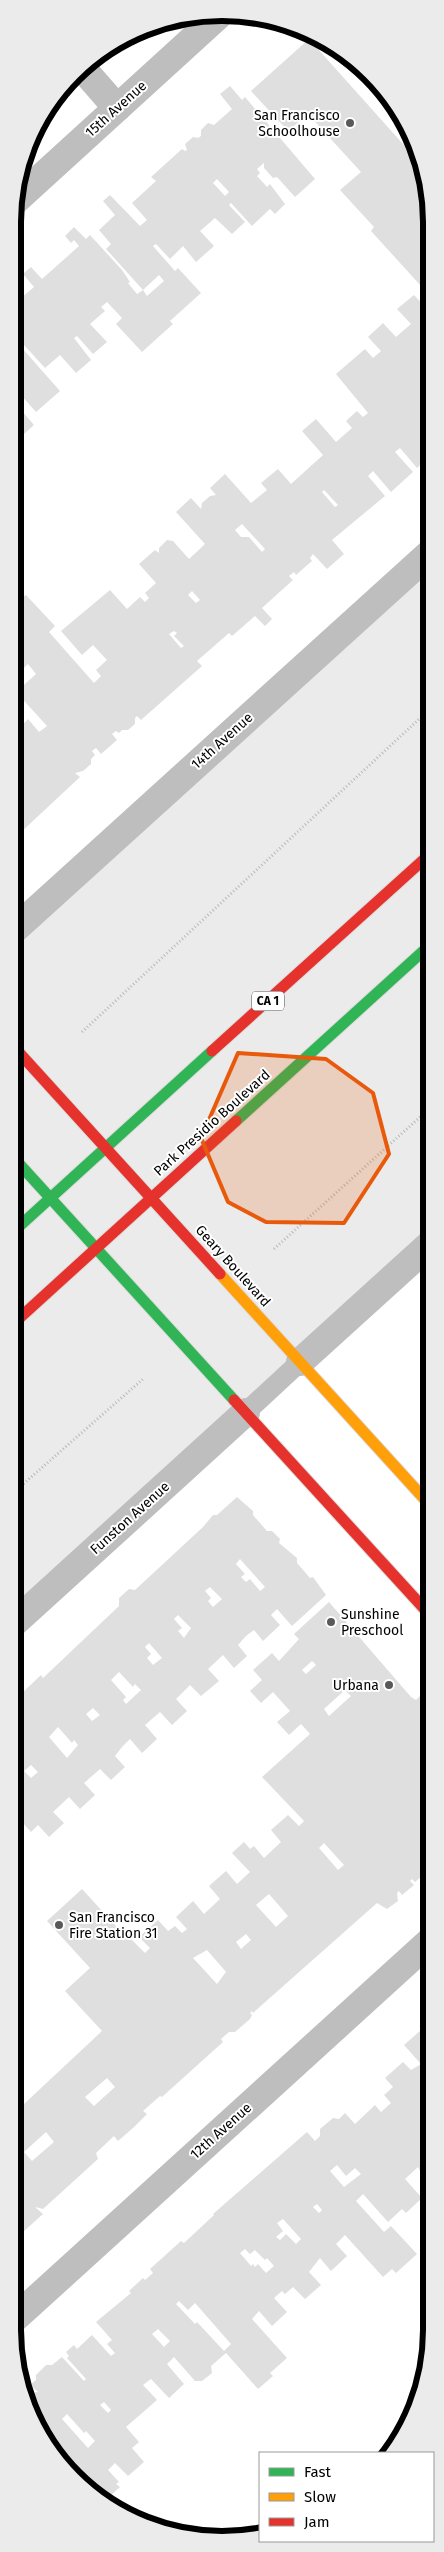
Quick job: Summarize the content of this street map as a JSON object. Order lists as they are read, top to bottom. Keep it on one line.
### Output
{"streets":{"main road":["CA 1","Park Presidio Boulevard","Geary Boulevard"],"street":["15th Avenue","14th Avenue","Funston Avenue","12th Avenue"]},"crossings":[["CA 1","Geary Boulevard"],["Park Presidio Boulevard","Geary Boulevard"]],"places":["San Francisco Schoolhouse","Sunshine Preschool","Urbana","San Francisco Fire Station 31"],"legend":["Fast","Slow","Jam"]}
